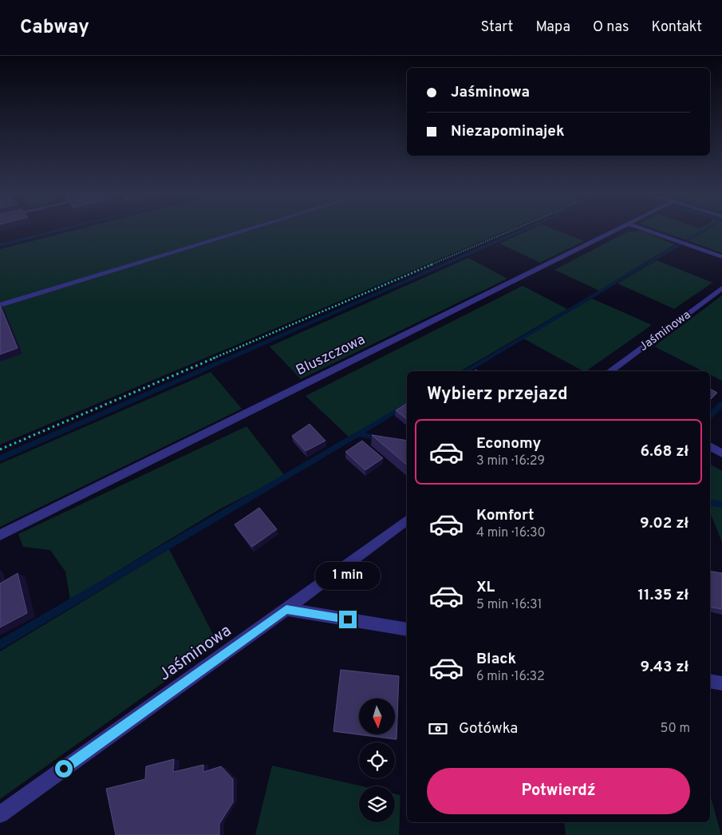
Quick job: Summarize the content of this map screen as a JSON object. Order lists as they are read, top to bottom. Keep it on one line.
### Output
{"streets":{"street":["Jaśminowa","Bluszczowa"]},"north":"bottom","page":{"header":"Cabway","nav":["Start","Mapa","O nas","Kontakt"],"banner":["Jaśminowa","Niezapominajek"],"heading":"Wybierz przejazd","list":[{"name":"Economy","note":"3 min · 16:29","value":"6.68 zł"},{"name":"Komfort","note":"4 min · 16:30","value":"9.02 zł"},{"name":"XL","note":"5 min · 16:31","value":"11.35 zł"},{"name":"Black","note":"6 min · 16:32","value":"9.43 zł"}],"bubble":"1 min","pay":["Gotówka","50 m"],"buttons":"Potwierdź"}}
